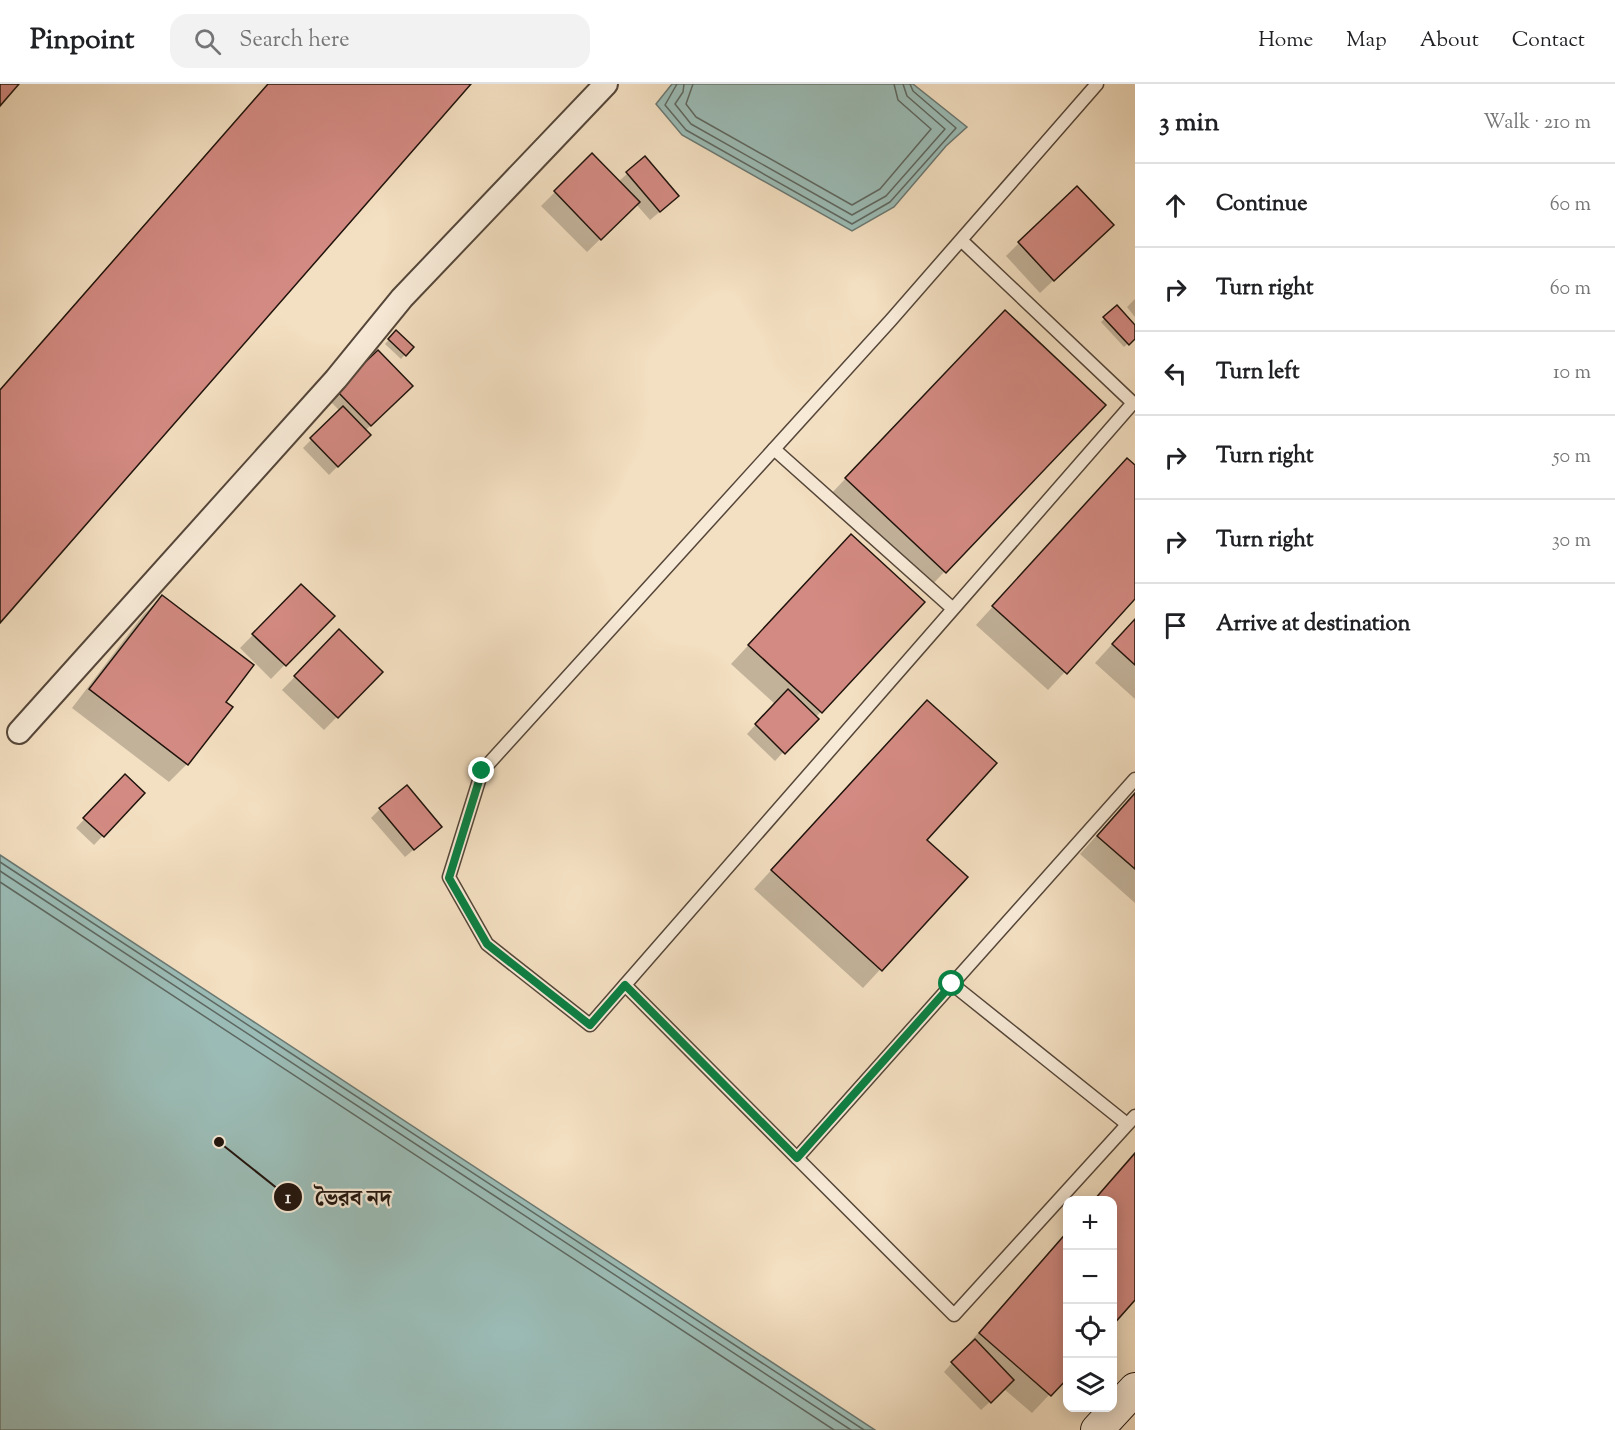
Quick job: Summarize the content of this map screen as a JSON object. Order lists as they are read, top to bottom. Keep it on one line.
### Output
{"places":["ভৈরব নদ"],"page":{"header":"Pinpoint","search":"Search here","nav":["Home","Map","About","Contact"],"heading":["3 min","Walk · 210 m"],"list":[["Continue","60 m"],["Turn right","60 m"],["Turn left","10 m"],["Turn right","50 m"],["Turn right","30 m"],"Arrive at destination"],"map_buttons":["+","−"]}}
